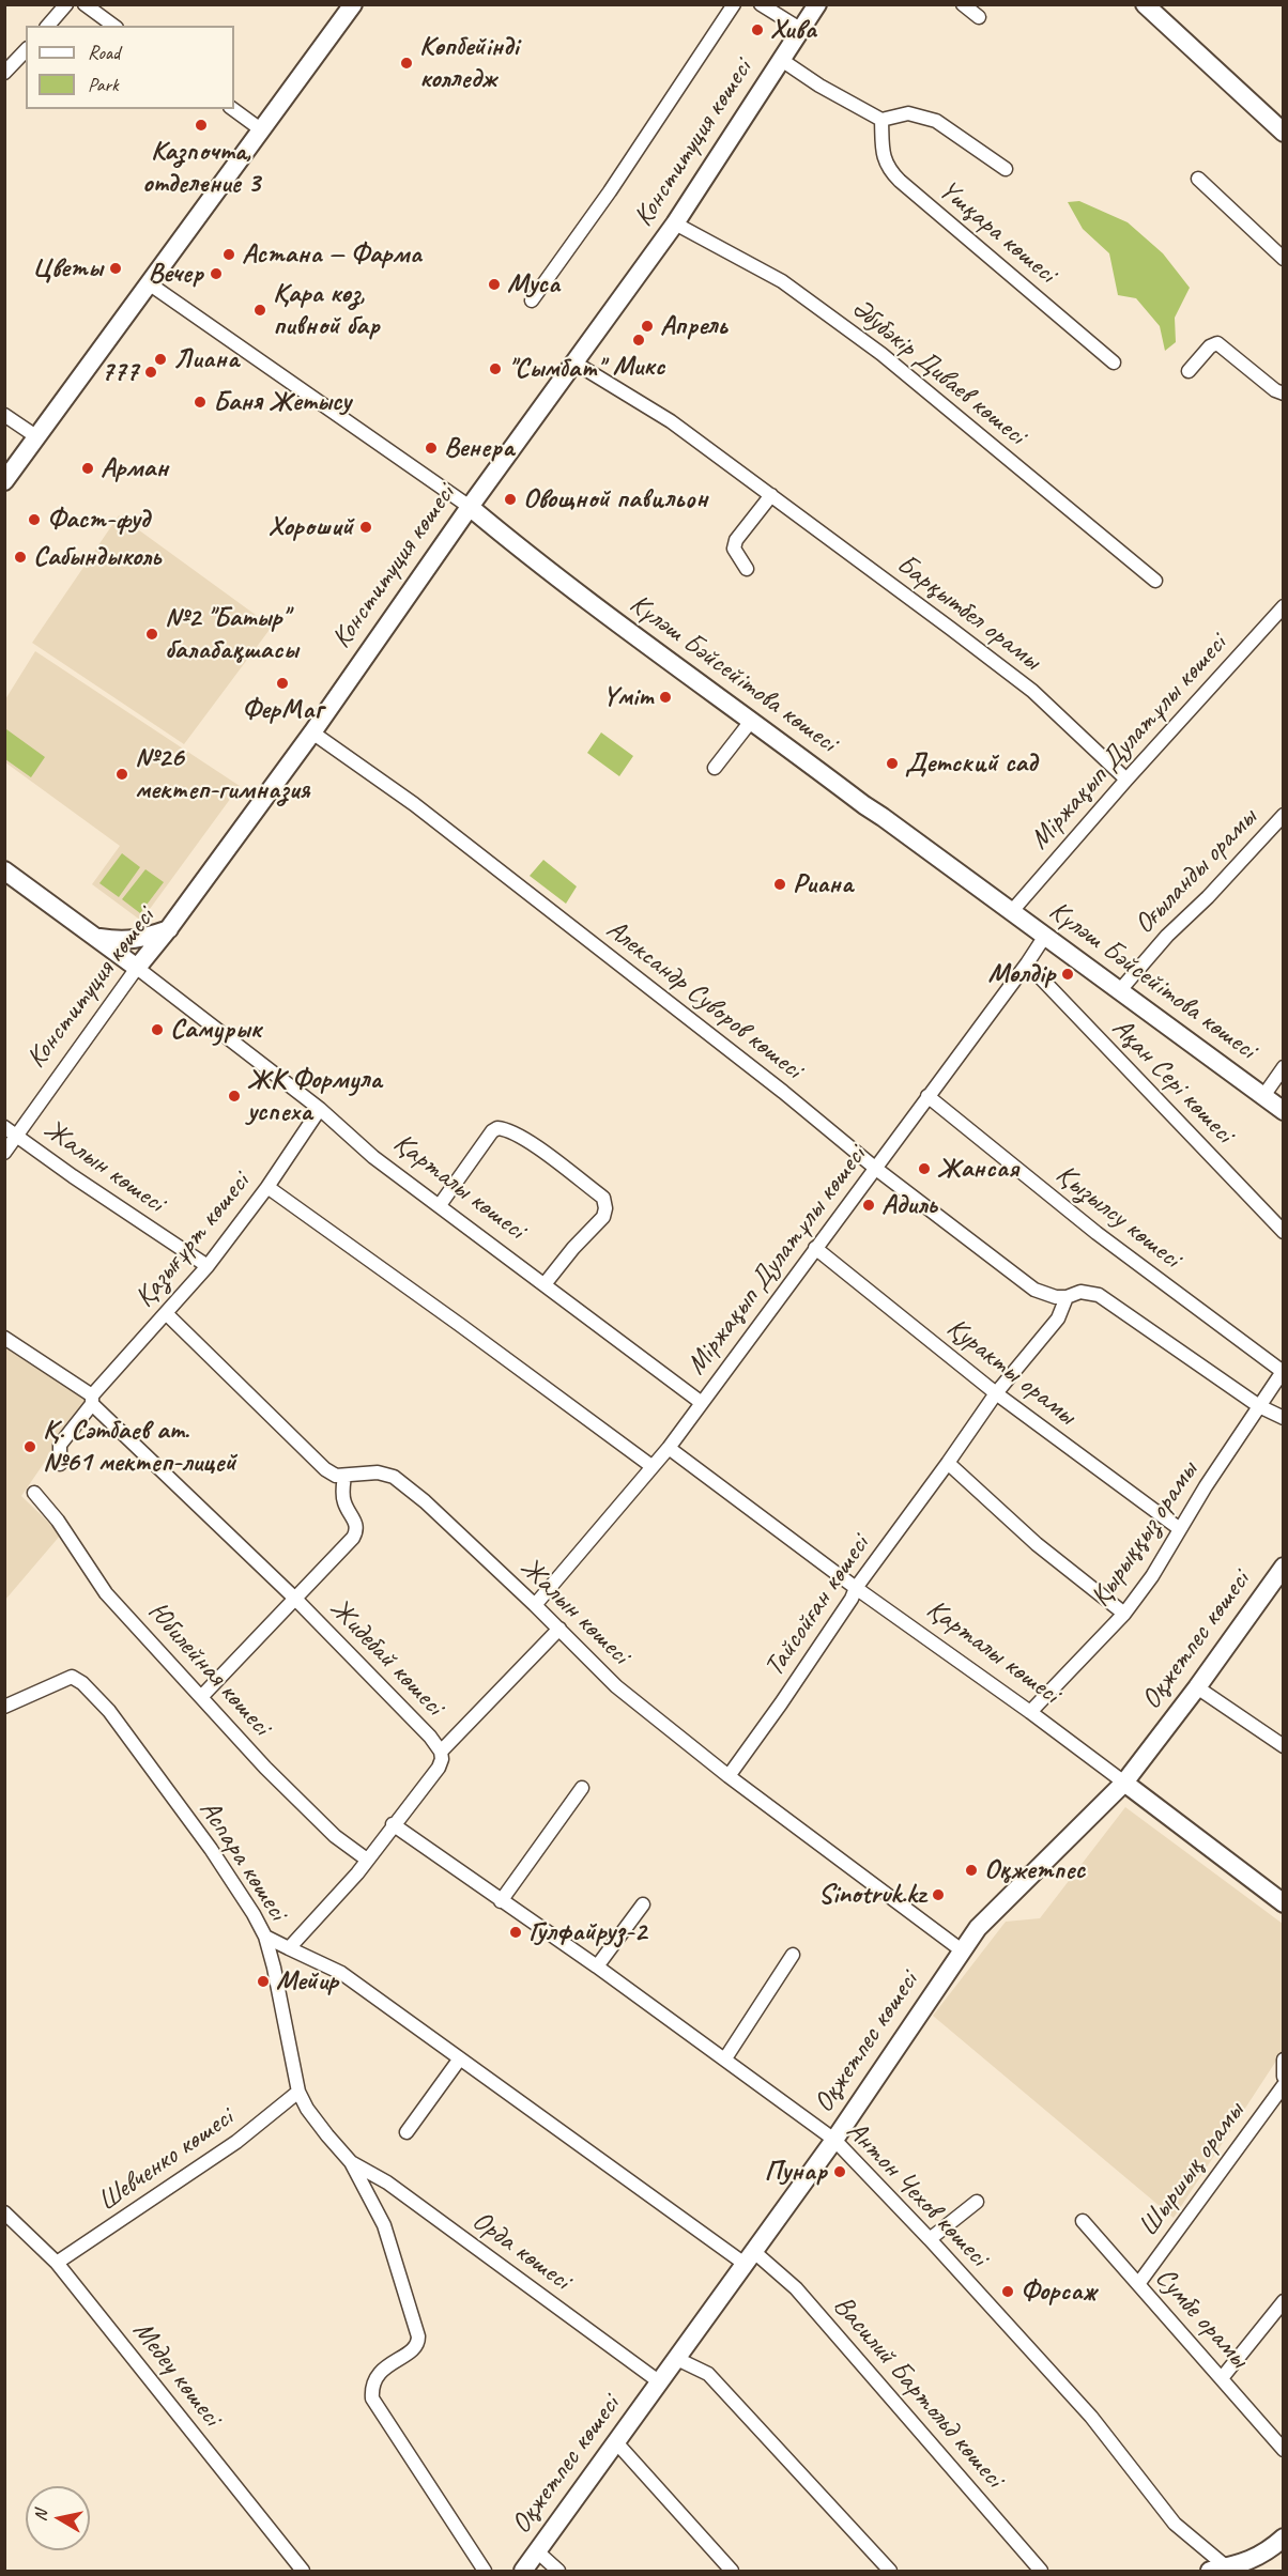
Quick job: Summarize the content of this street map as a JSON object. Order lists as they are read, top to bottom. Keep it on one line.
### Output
{"streets":{"street":["Конституция көшесі","Үшқара көшесі","Әбубәкір Диваев көшесі","Барқытбел орамы","Күләш Бәйсейітова көшесі","Міржақып Дулатұлы көшесі","Оғыланды орамы","Александр Суворов көшесі","Ақан Сері көшесі","Жалын көшесі","Қарталы көшесі","Қызылсу көшесі","Қазығұрт көшесі","Қуракты орамы","Қырыққыз орамы","Тайсойған көшесі","Оқжетпес көшесі","Жидебай көшесі","Юбилейная көшесі","Аспара көшесі","Шевченко көшесі","Шыршық орамы","Антон Чехов көшесі","Орда көшесі","Сумбе орамы","Медеу көшесі","Василий Бартольд көшесі"]},"crossings":[["Конституция көшесі","Әбубәкір Диваев көшесі"],["Конституция көшесі","Барқытбел орамы"],["Конституция көшесі","Күләш Бәйсейітова көшесі"],["Конституция көшесі","Александр Суворов көшесі"],["Конституция көшесі","Жалын көшесі"],["Конституция көшесі","Қарталы көшесі"],["Барқытбел орамы","Міржақып Дулатұлы көшесі"],["Күләш Бәйсейітова көшесі","Міржақып Дулатұлы көшесі"],["Күләш Бәйсейітова көшесі","Оғыланды орамы"],["Міржақып Дулатұлы көшесі","Александр Суворов көшесі"],["Міржақып Дулатұлы көшесі","Ақан Сері көшесі"],["Міржақып Дулатұлы көшесі","Жалын көшесі"],["Міржақып Дулатұлы көшесі","Қарталы көшесі"],["Міржақып Дулатұлы көшесі","Қызылсу көшесі"],["Міржақып Дулатұлы көшесі","Қуракты орамы"],["Александр Суворов көшесі","Тайсойған көшесі"],["Жалын көшесі","Қазығұрт көшесі"],["Жалын көшесі","Тайсойған көшесі"],["Жалын көшесі","Оқжетпес көшесі"],["Жалын көшесі","Жидебай көшесі"],["Қарталы көшесі","Қазығұрт көшесі"],["Қарталы көшесі","Қырыққыз орамы"],["Қарталы көшесі","Тайсойған көшесі"],["Қарталы көшесі","Оқжетпес көшесі"],["Қызылсу көшесі","Қырыққыз орамы"],["Қазығұрт көшесі","Жидебай көшесі"],["Қуракты орамы","Қырыққыз орамы"],["Қуракты орамы","Тайсойған көшесі"],["Оқжетпес көшесі","Антон Чехов көшесі"],["Оқжетпес көшесі","Орда көшесі"],["Оқжетпес көшесі","Василий Бартольд көшесі"],["Жидебай көшесі","Юбилейная көшесі"],["Аспара көшесі","Шевченко көшесі"],["Аспара көшесі","Орда көшесі"],["Шевченко көшесі","Медеу көшесі"],["Шыршық орамы","Сумбе орамы"]],"places":["Хива","Көпбейінді колледж","Казпочта, отделение 3","Астана — Фарма","Цветы","Вечер","Муса","Қара көз, пивной бар","Апрель","Микс","Лиана","\"Сымбат\"","777","Баня Жетысу","Венера","Арман","Овощной павильон","Фаст-фуд","Хороший","Сабындыколь","№2 \"Батыр\" балабақшасы","ФерМаг","Үміт","Детский сад","№26 мектеп-гимназия","Риана","Мөлдiр","Самурык","ЖК Формула успеха","Жансая","Адиль","Қ. Сәтбаев ат. №61 мектеп-лицей","Оқжетпес","Sinotruk.kz","Гулфайруз-2","Мейир","Пунар","Форсаж"],"legend":["Road","Park"],"north":"left"}
